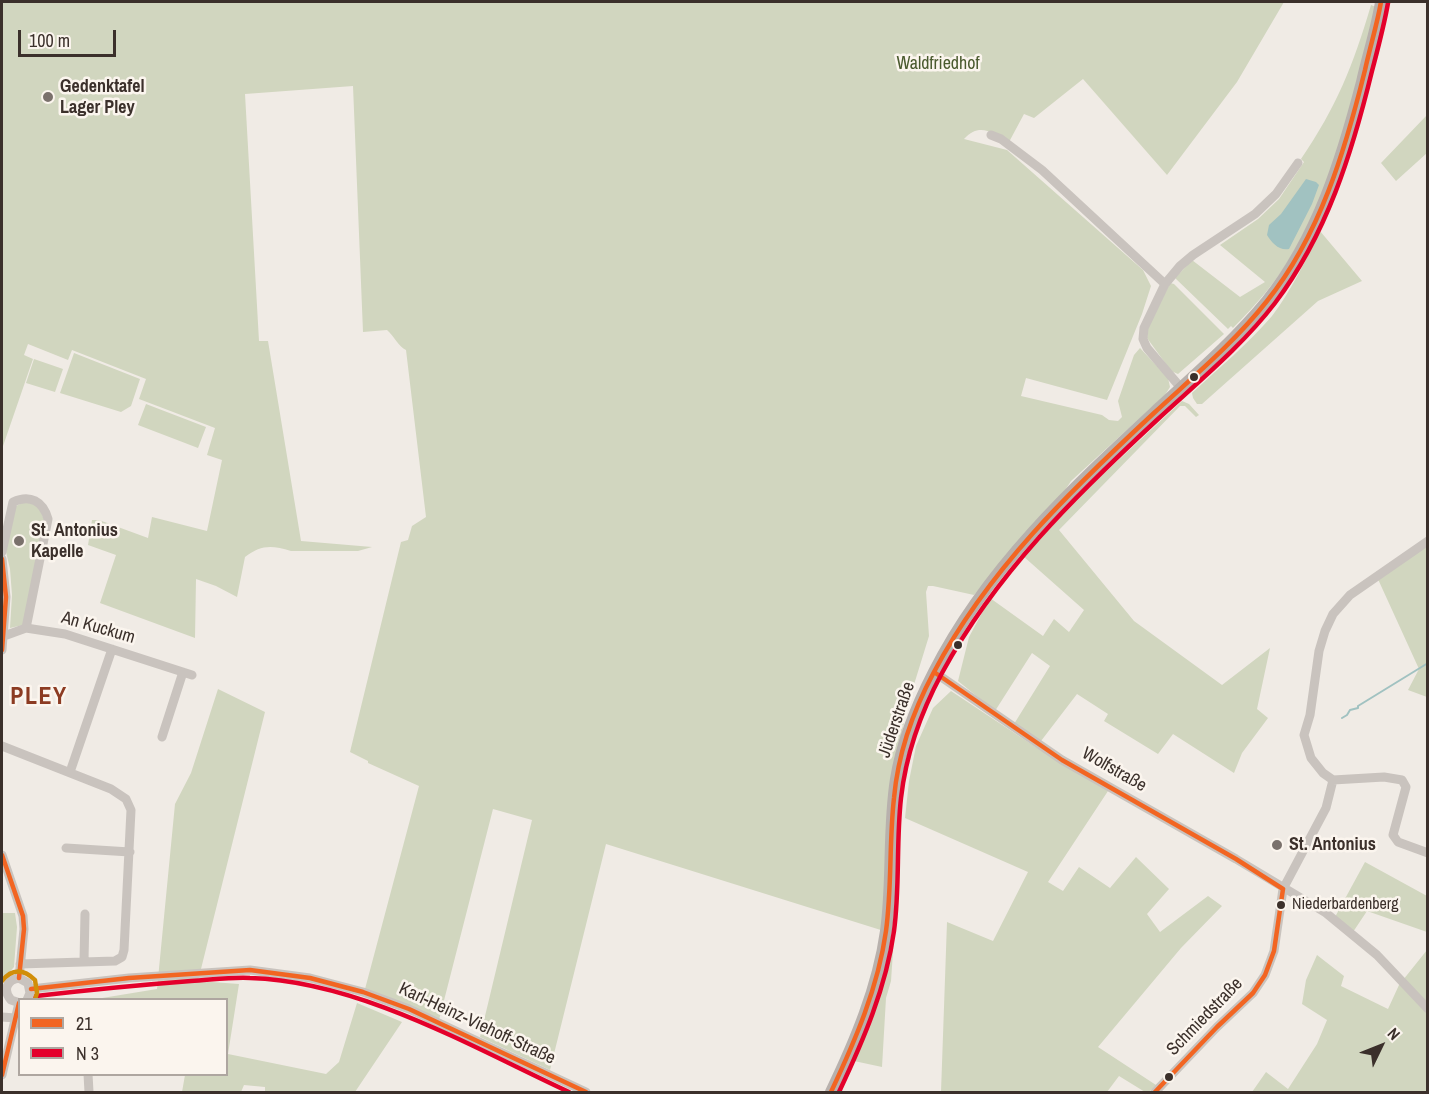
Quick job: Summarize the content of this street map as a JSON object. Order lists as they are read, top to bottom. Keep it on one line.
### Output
{"streets":{"main road":["Jüderstraße"],"street":["An Kuckum","Wolfstraße","Schmiedstraße","Karl-Heinz-Viehoff-Straße"]},"crossings":[["Jüderstraße","Wolfstraße"],["Wolfstraße","Schmiedstraße"]],"districts":["PLEY"],"parks":["Waldfriedhof"],"places":["Gedenktafel Lager Pley","St. Antonius Kapelle","St. Antonius","Niederbardenberg"],"lines":["transit line 21"],"legend":["21","N 3"],"scale_bar":"100 m","north":"top right"}
